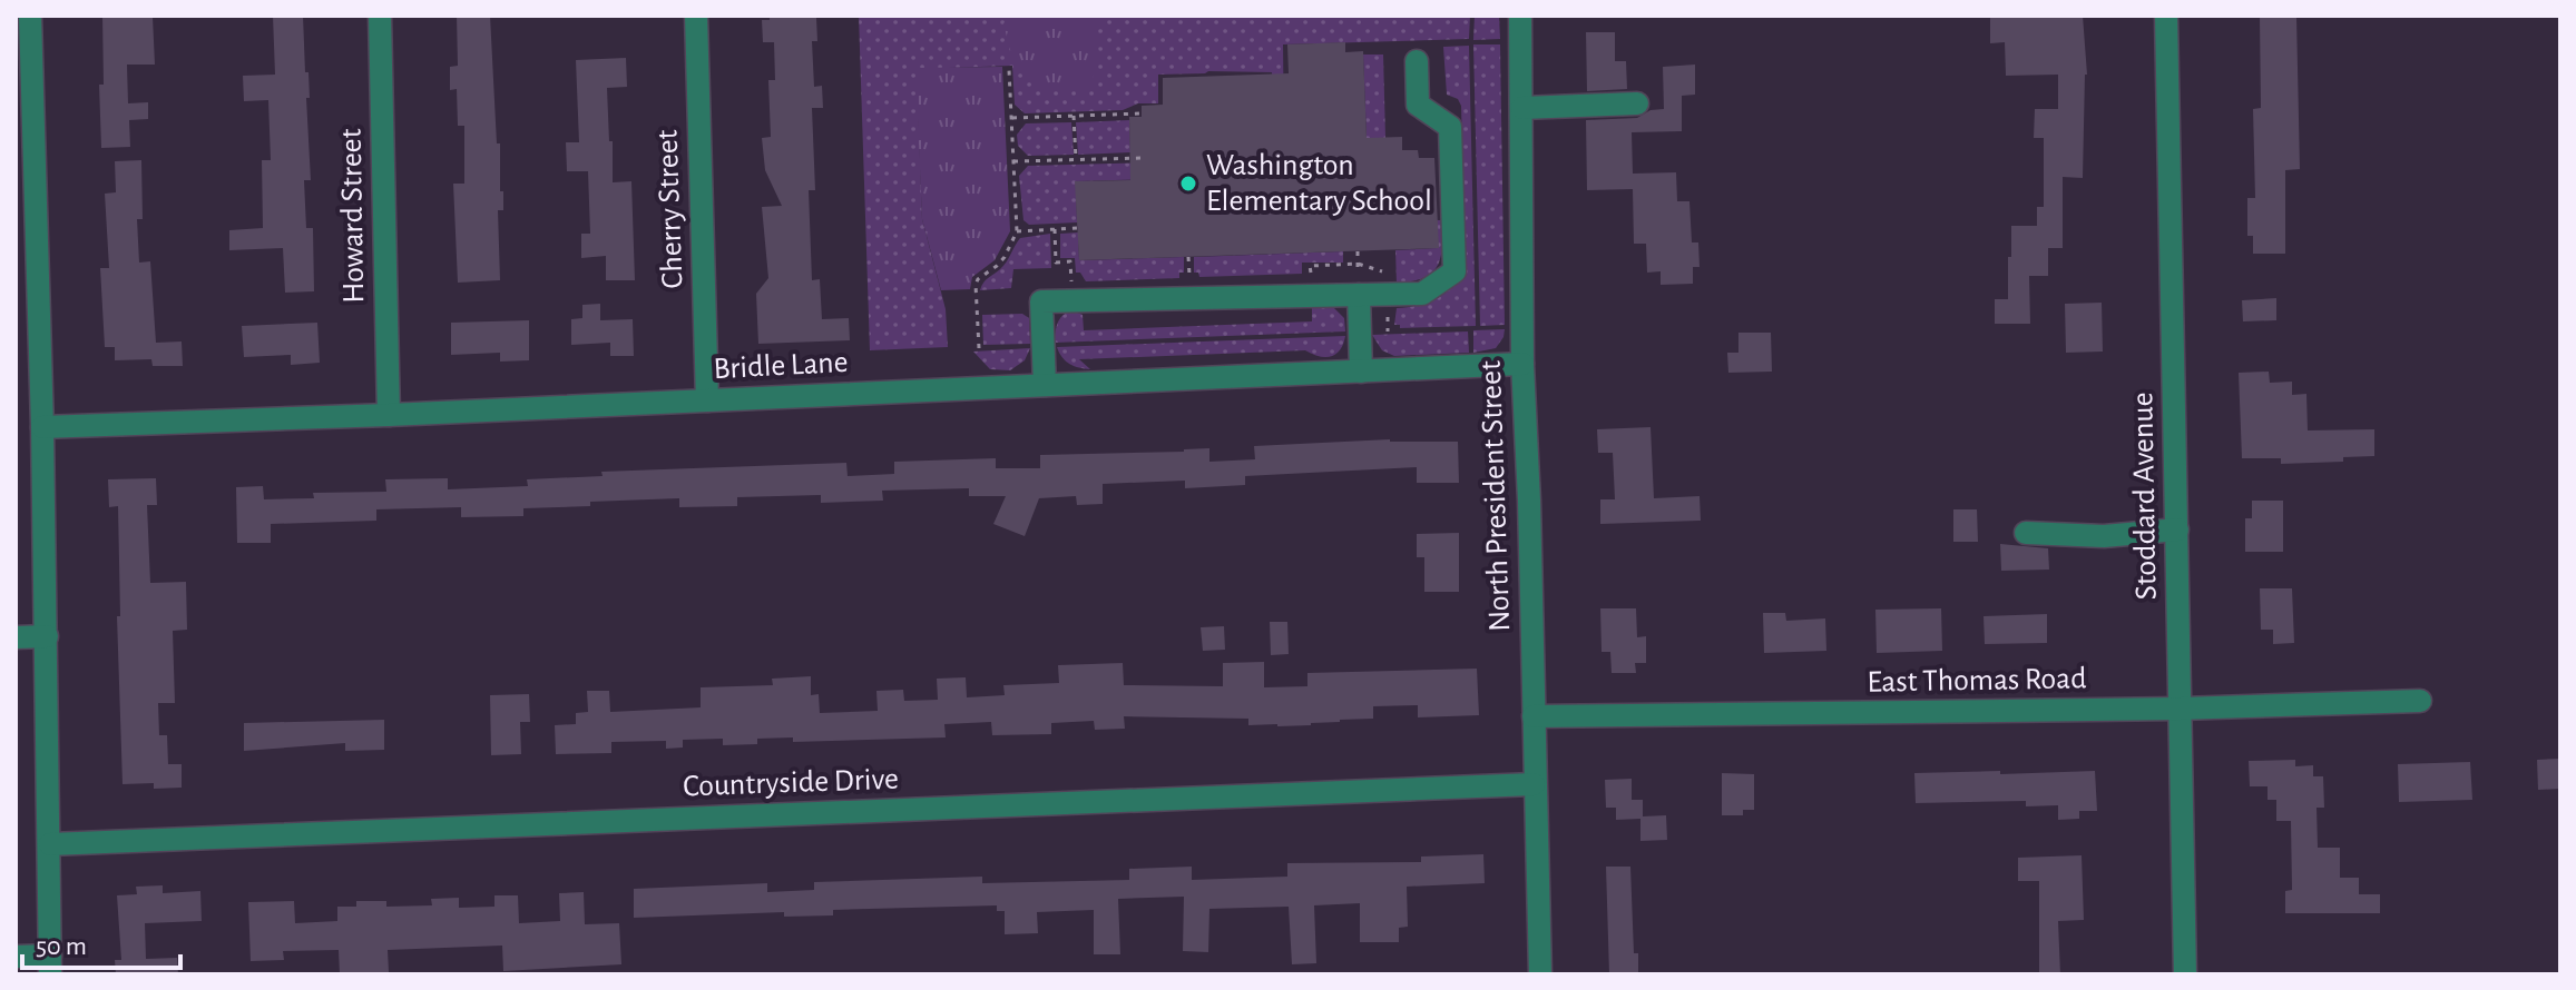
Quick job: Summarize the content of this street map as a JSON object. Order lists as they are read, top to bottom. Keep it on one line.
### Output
{"streets":{"street":["Cherry Street","Howard Street","Bridle Lane","North President Street","Stoddard Avenue","East Thomas Road","Countryside Drive"]},"crossings":[["Cherry Street","Bridle Lane"],["Howard Street","Bridle Lane"],["Bridle Lane","North President Street"],["North President Street","East Thomas Road"],["North President Street","Countryside Drive"],["Stoddard Avenue","East Thomas Road"]],"places":["Washington Elementary School"],"scale_bar":"50 m"}
